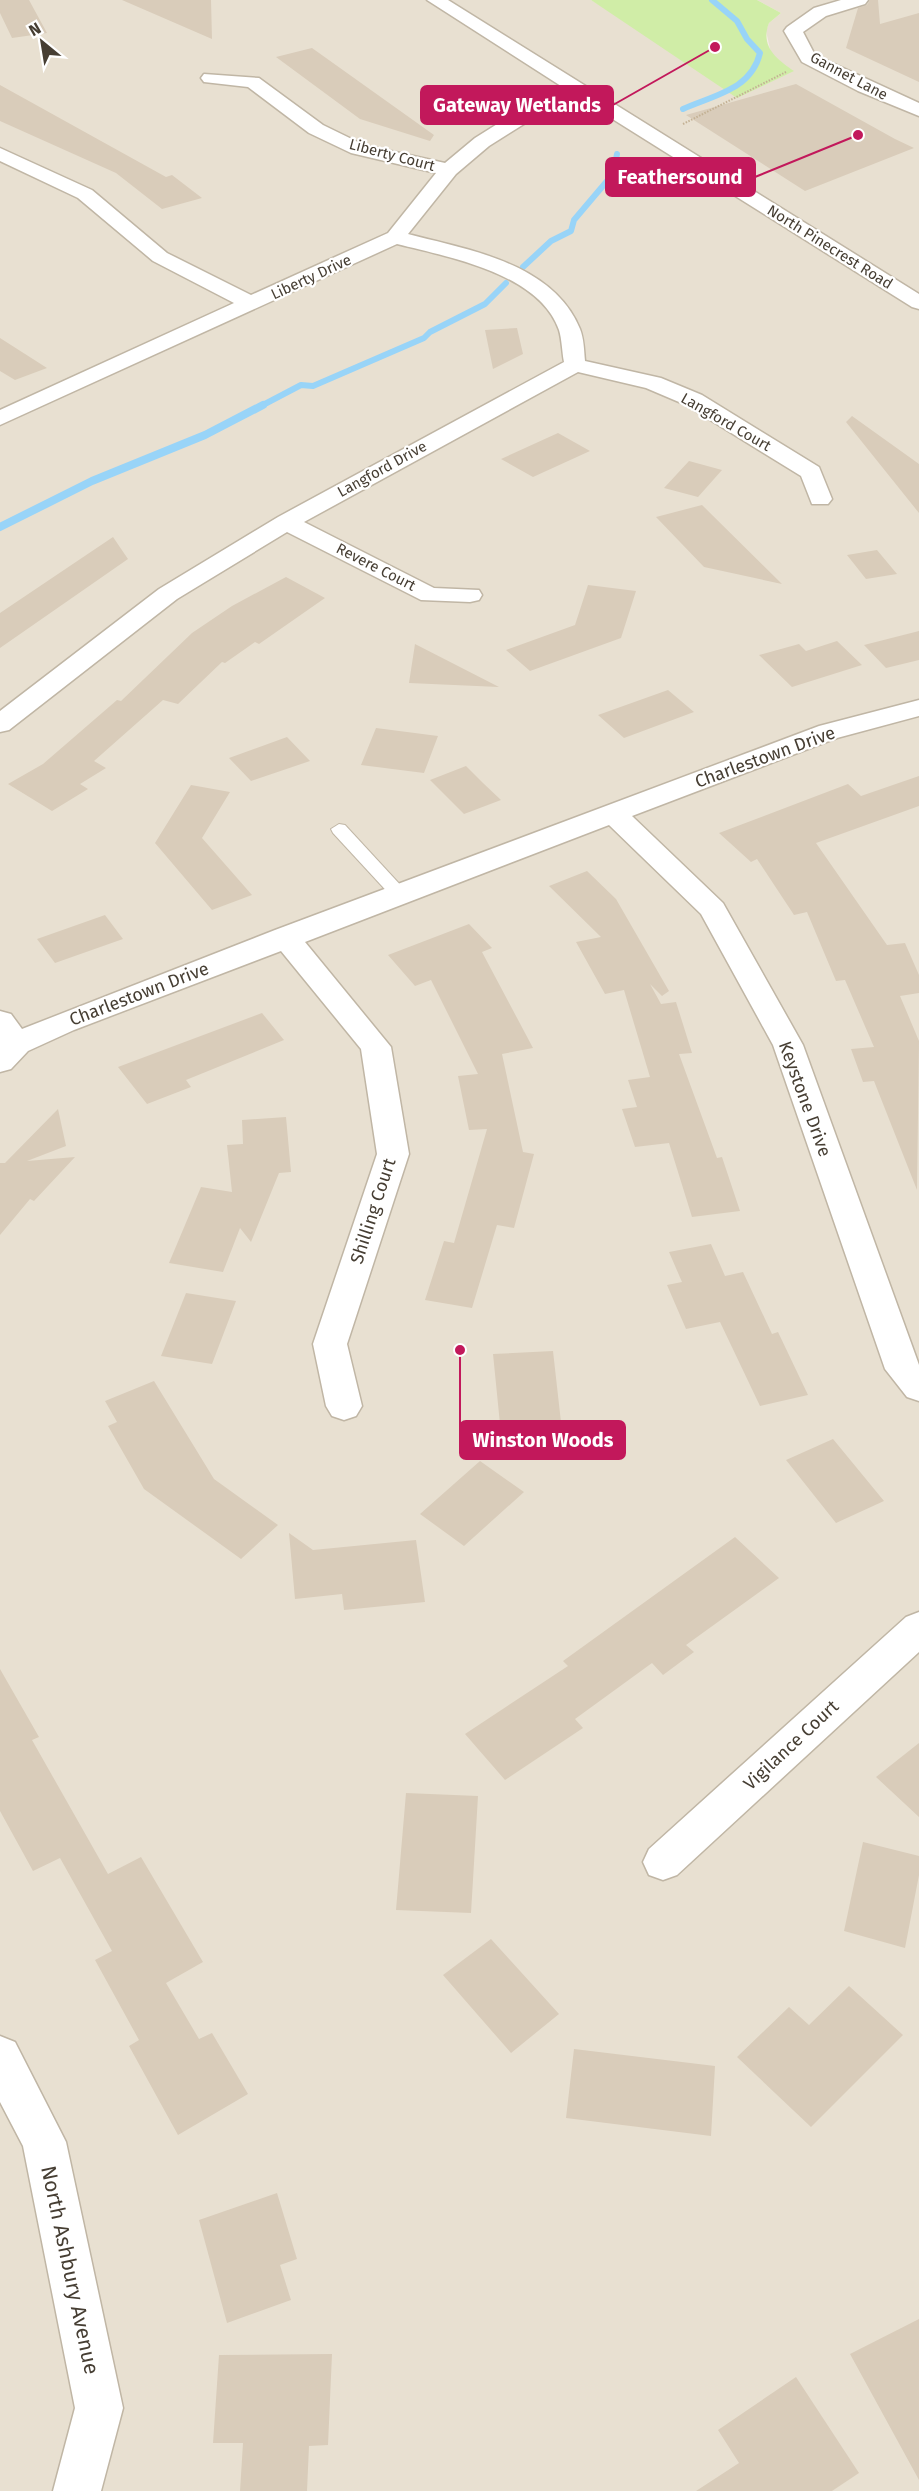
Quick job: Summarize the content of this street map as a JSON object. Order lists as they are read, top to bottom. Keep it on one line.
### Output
{"streets":{"street":["Gannet Lane","Liberty Court","North Pinecrest Road","Liberty Drive","Langford Court","Langford Drive","Revere Court","Charlestown Drive","Keystone Drive","Shilling Court","Vigilance Court","North Ashbury Avenue"]},"crossings":[["Liberty Court","Liberty Drive"],["North Pinecrest Road","Liberty Drive"],["Langford Court","Langford Drive"],["Langford Drive","Revere Court"],["Charlestown Drive","Keystone Drive"],["Charlestown Drive","Shilling Court"]],"places":["Gateway Wetlands","Feathersound","Winston Woods"],"north":"top left"}
